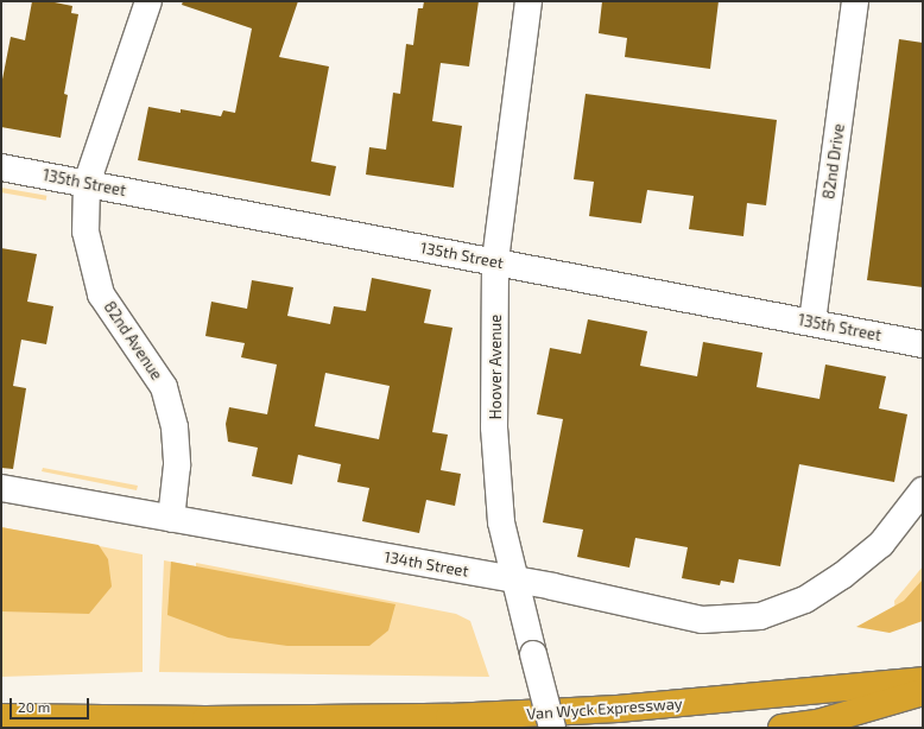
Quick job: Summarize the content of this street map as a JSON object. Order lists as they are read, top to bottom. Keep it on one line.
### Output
{"streets":{"highway":["Van Wyck Expressway"],"street":["82nd Drive","135th Street","82nd Avenue","Hoover Avenue","134th Street"]},"crossings":[["82nd Drive","135th Street"],["135th Street","82nd Avenue"],["135th Street","Hoover Avenue"],["82nd Avenue","134th Street"],["Hoover Avenue","134th Street"]],"scale_bar":"20 m"}
